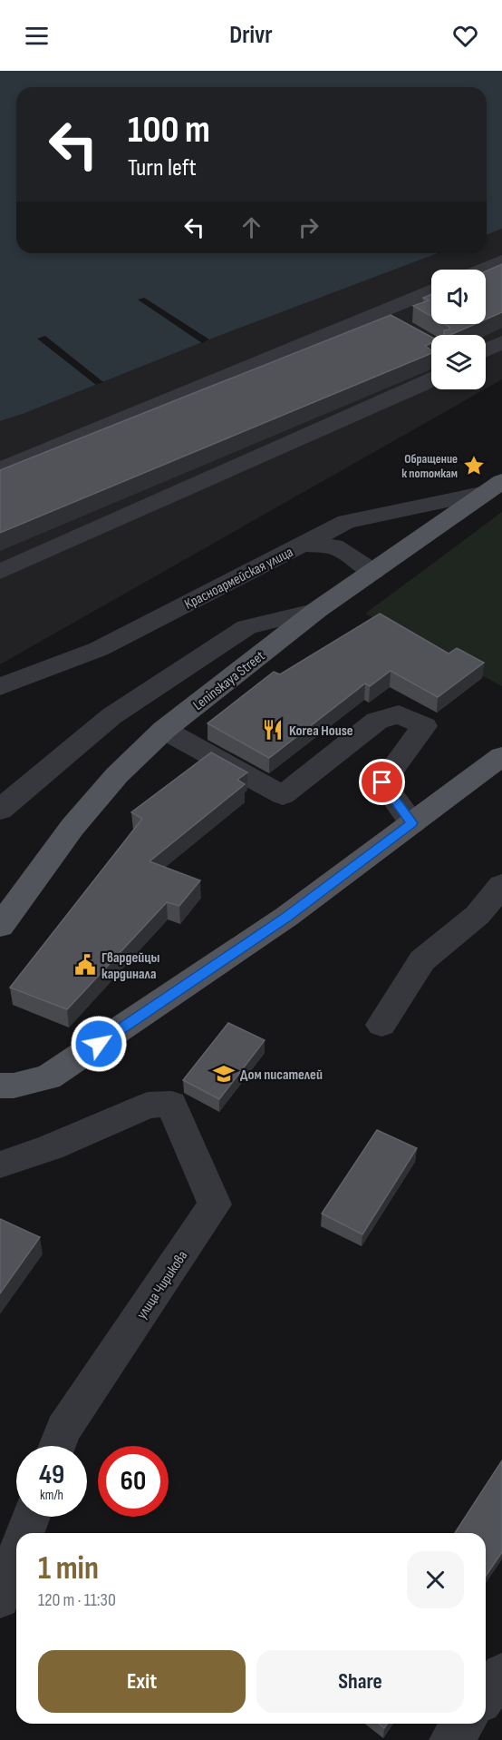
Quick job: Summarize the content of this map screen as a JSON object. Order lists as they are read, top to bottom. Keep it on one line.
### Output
{"streets":{"main road":["Leninskaya Street"],"street":["Красноармейская улица","улица Чирикова"]},"crossings":[["Красноармейская улица","Leninskaya Street"]],"places":{"place":["Обращение к потомкам"],"restaurant":["Korea House"],"public building":["Гвардейцы кардинала"],"school or university":["Дом писателей"]},"page":{"header":"Drivr","turn":["100 m","Turn left"],"speed":"49 km/h","limit":"60","heading":["1 min","120 m · 11:30"],"buttons":["Exit","Share"]}}
